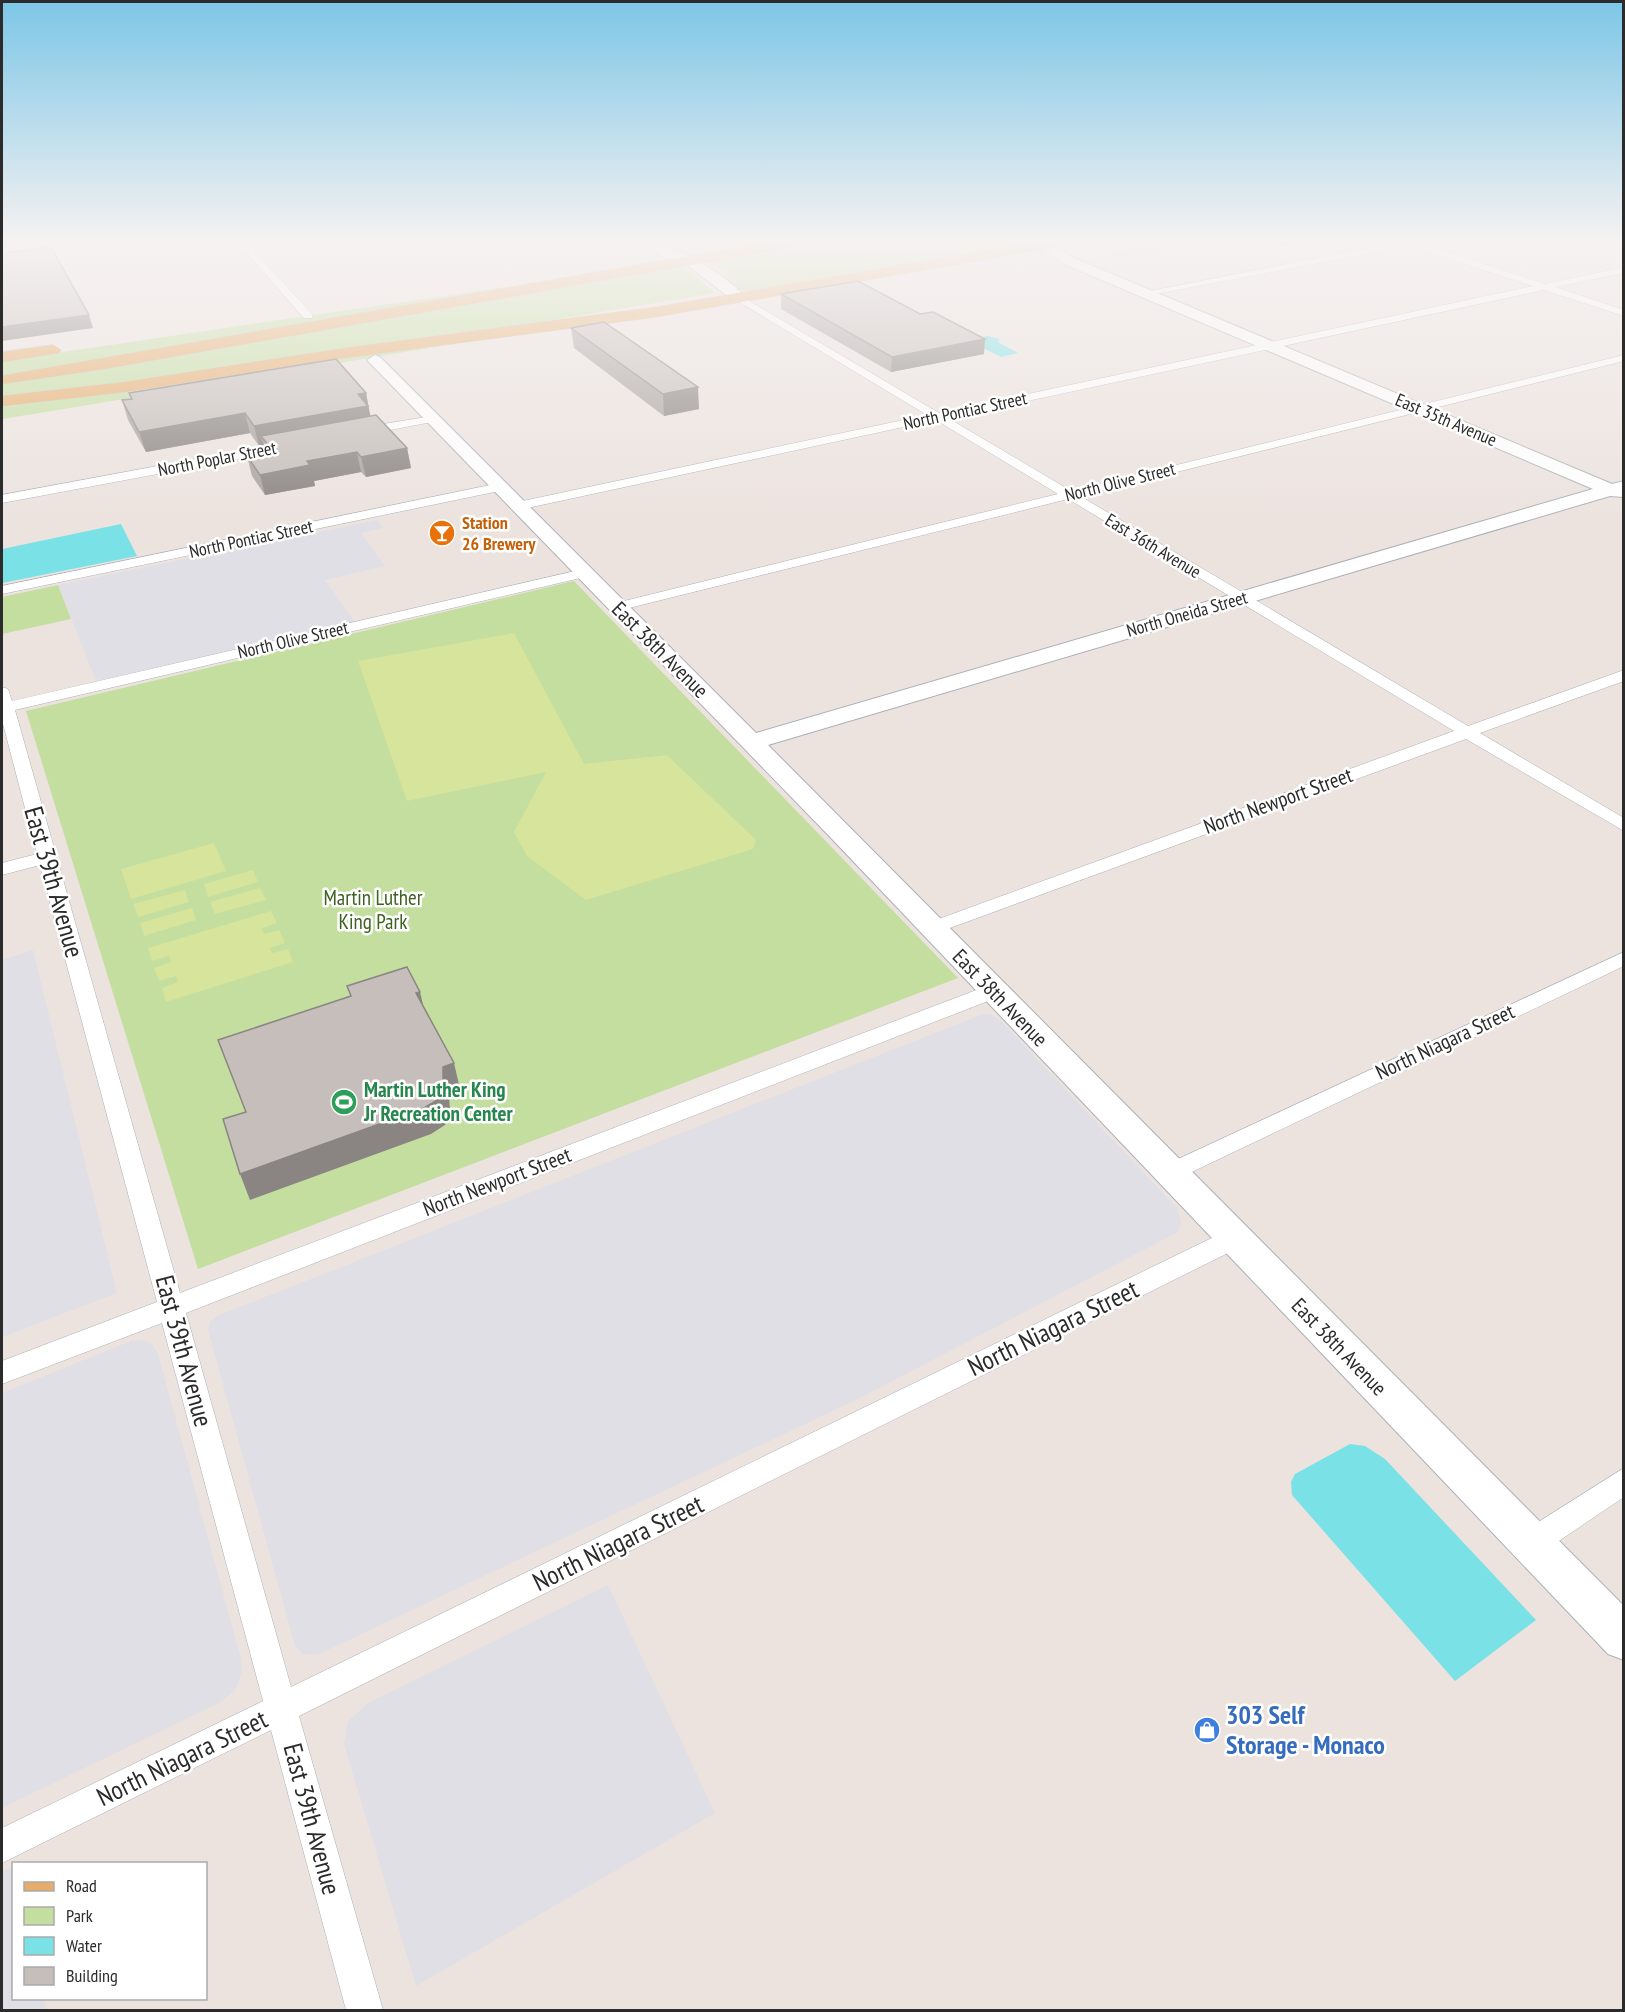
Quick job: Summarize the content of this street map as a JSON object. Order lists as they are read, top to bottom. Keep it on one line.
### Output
{"streets":{"street":["North Pontiac Street","East 35th Avenue","North Poplar Street","North Olive Street","East 36th Avenue","North Oneida Street","East 38th Avenue","North Newport Street","East 39th Avenue","North Niagara Street"]},"crossings":[["North Pontiac Street","East 35th Avenue"],["North Pontiac Street","East 36th Avenue"],["North Pontiac Street","East 38th Avenue"],["East 35th Avenue","North Olive Street"],["East 35th Avenue","North Oneida Street"],["North Olive Street","East 36th Avenue"],["North Olive Street","East 38th Avenue"],["North Olive Street","East 39th Avenue"],["East 36th Avenue","North Oneida Street"],["East 36th Avenue","North Newport Street"],["North Oneida Street","East 38th Avenue"],["East 38th Avenue","North Newport Street"],["East 38th Avenue","North Niagara Street"],["North Newport Street","East 39th Avenue"],["East 39th Avenue","North Niagara Street"]],"parks":["Martin Luther King Park"],"places":{"bar":["Station 26 Brewery"],"sports":["Martin Luther King Jr Recreation Center"],"shop":["303 Self Storage - Monaco"]},"legend":["Road","Park","Water","Building"]}
